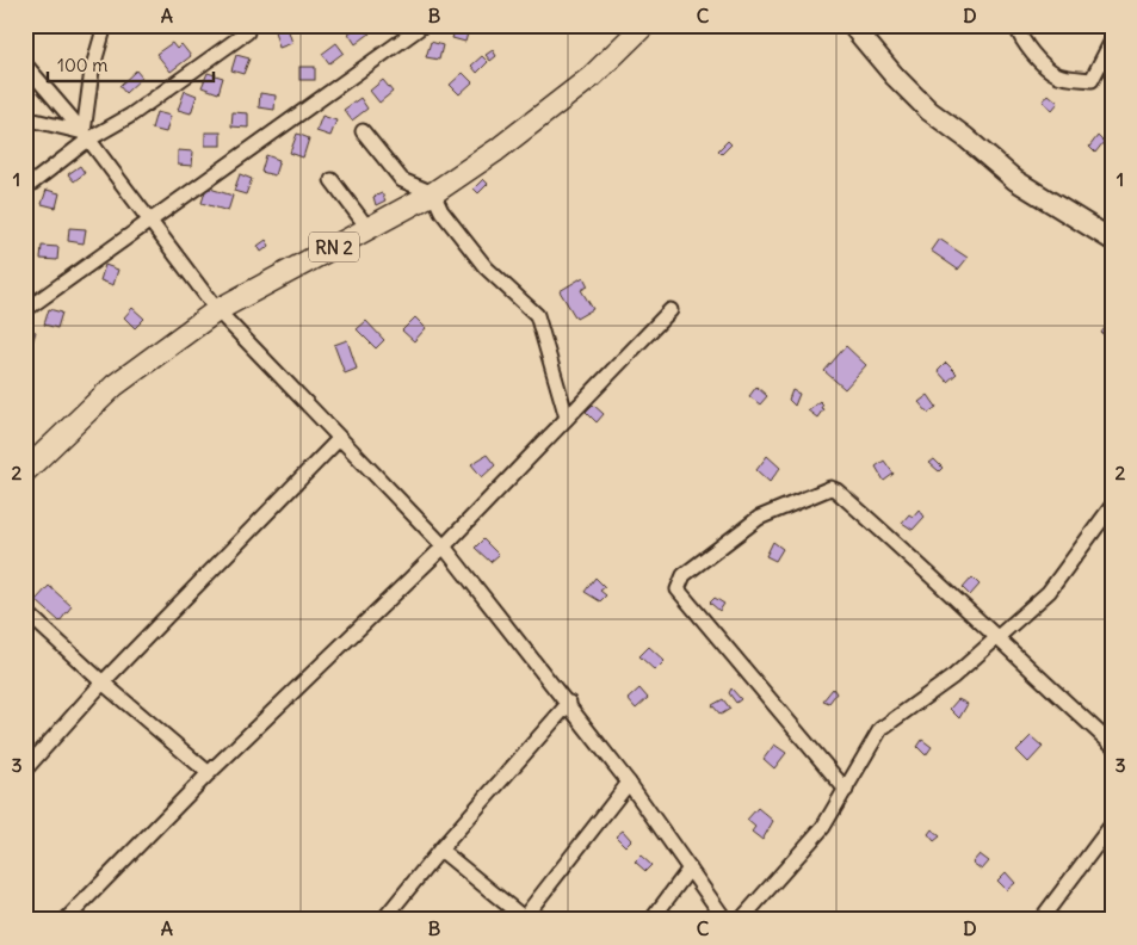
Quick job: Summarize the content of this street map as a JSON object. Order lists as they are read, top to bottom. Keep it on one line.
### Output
{"streets":{"main road":["RN 2"]},"scale_bar":"100 m","grid":{"columns":["A","B","C","D"],"rows":["1","2","3"]}}
